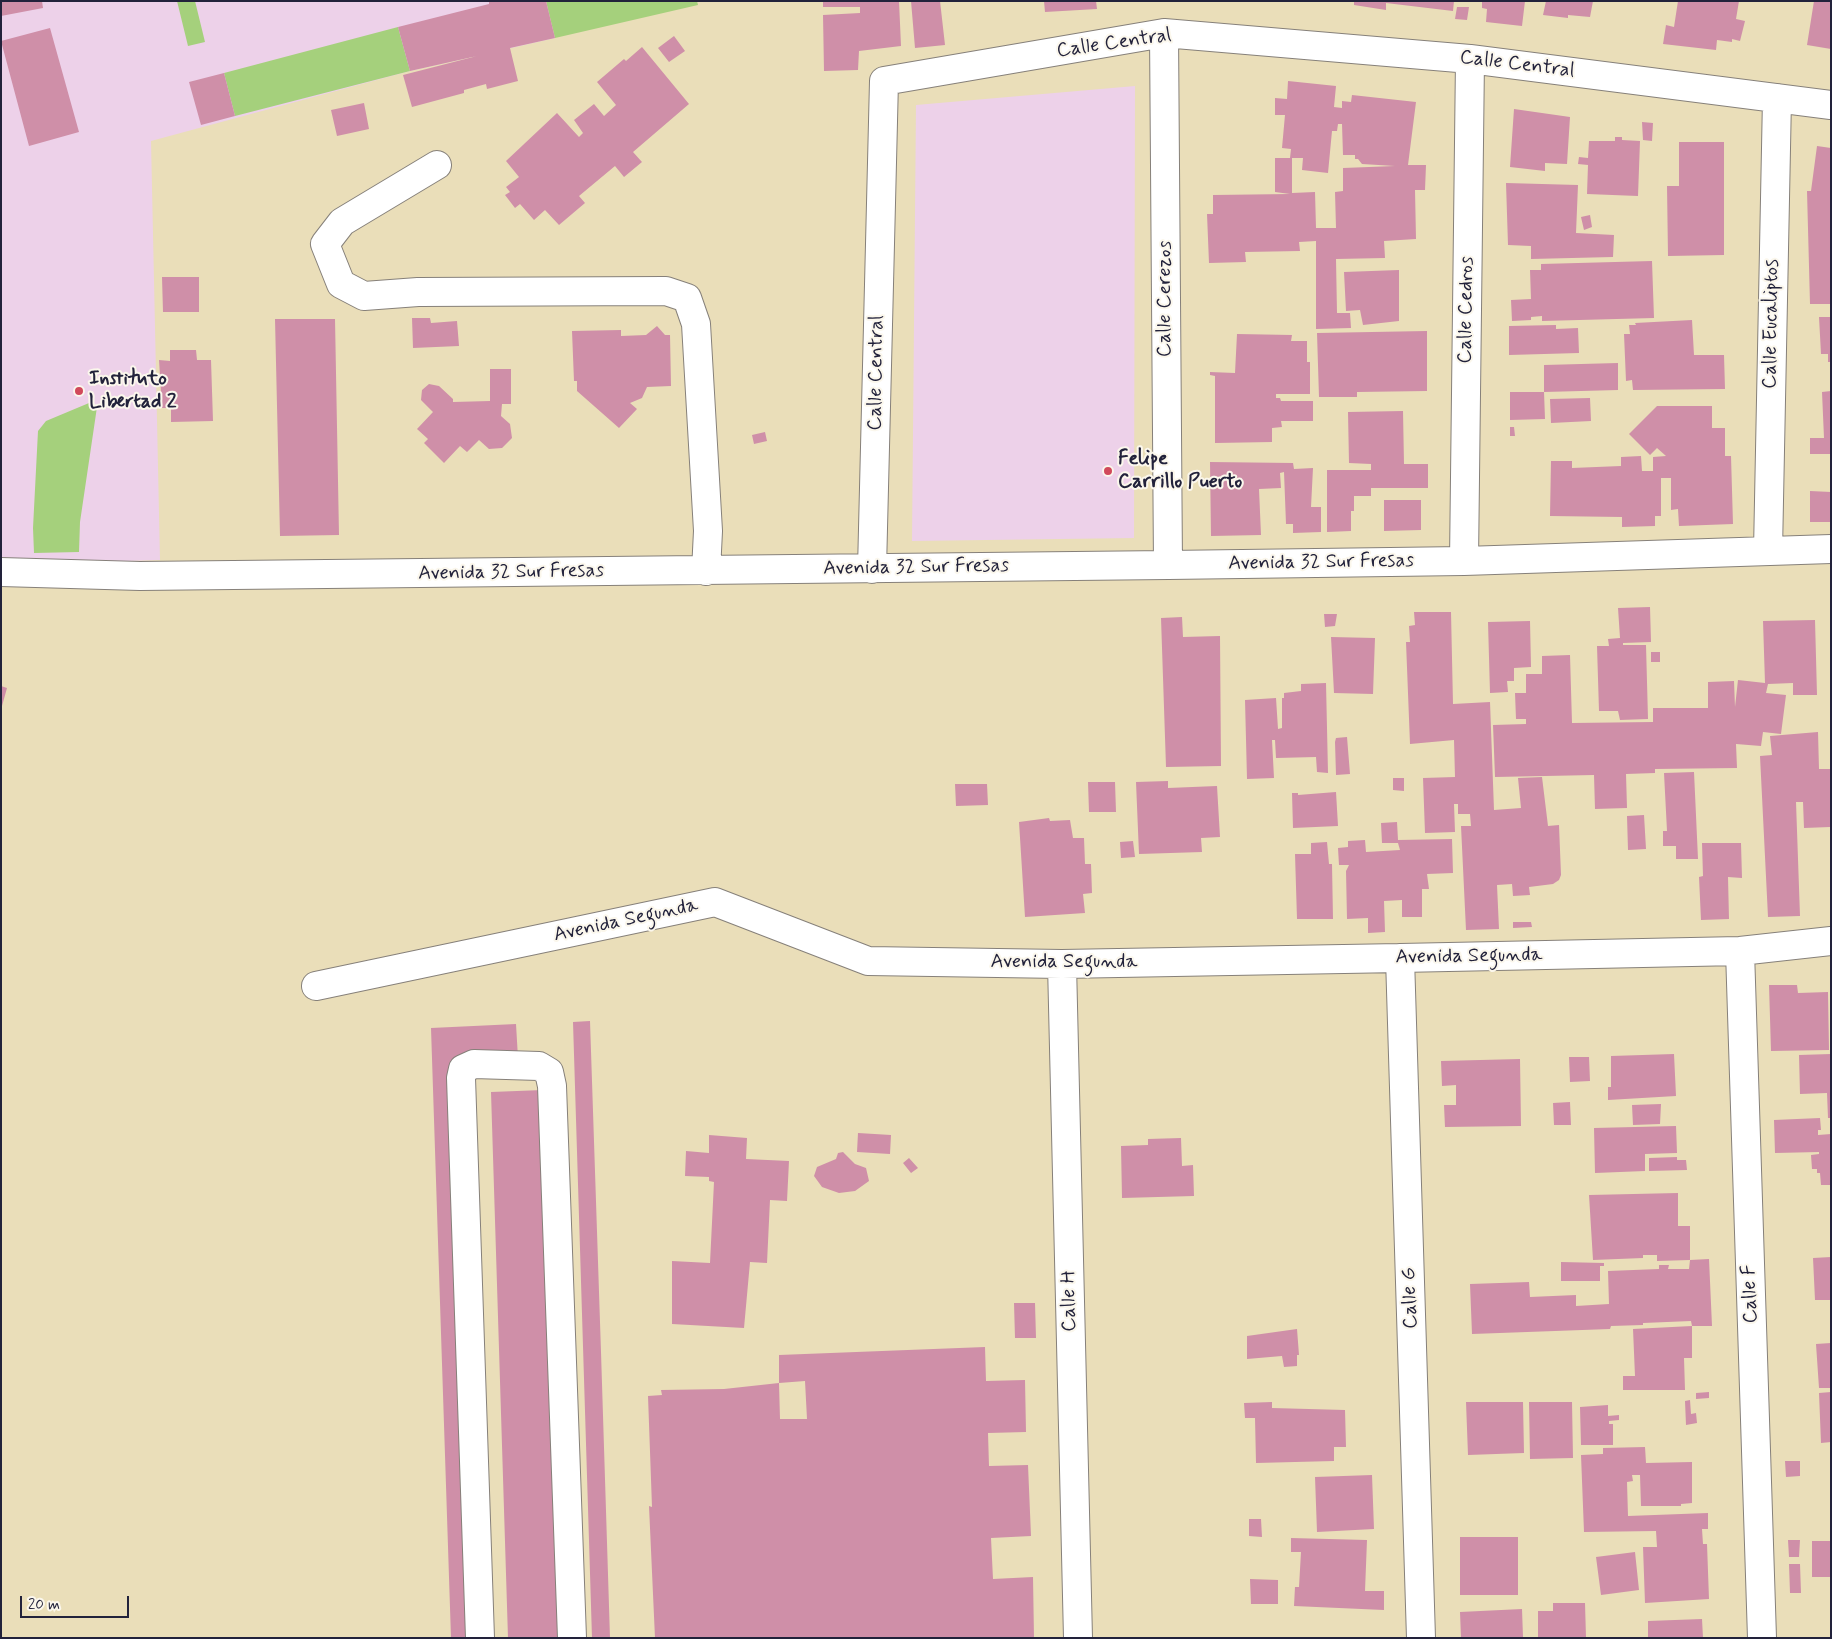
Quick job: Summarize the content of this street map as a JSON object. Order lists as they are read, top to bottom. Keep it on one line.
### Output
{"streets":{"street":["Calle Central","Calle Cerezos","Calle Cedros","Calle Eucaliptos","Avenida 32 Sur Fresas","Avenida Segunda","Calle F","Calle G","Calle H"]},"crossings":[["Calle Central","Calle Cerezos"],["Calle Central","Calle Cedros"],["Calle Central","Calle Eucaliptos"],["Calle Central","Avenida 32 Sur Fresas"],["Calle Cerezos","Avenida 32 Sur Fresas"],["Calle Cedros","Avenida 32 Sur Fresas"],["Calle Eucaliptos","Avenida 32 Sur Fresas"],["Avenida Segunda","Calle F"],["Avenida Segunda","Calle G"],["Avenida Segunda","Calle H"]],"places":["Instituto Libertad 2","Felipe Carrillo Puerto"],"scale_bar":"20 m"}
